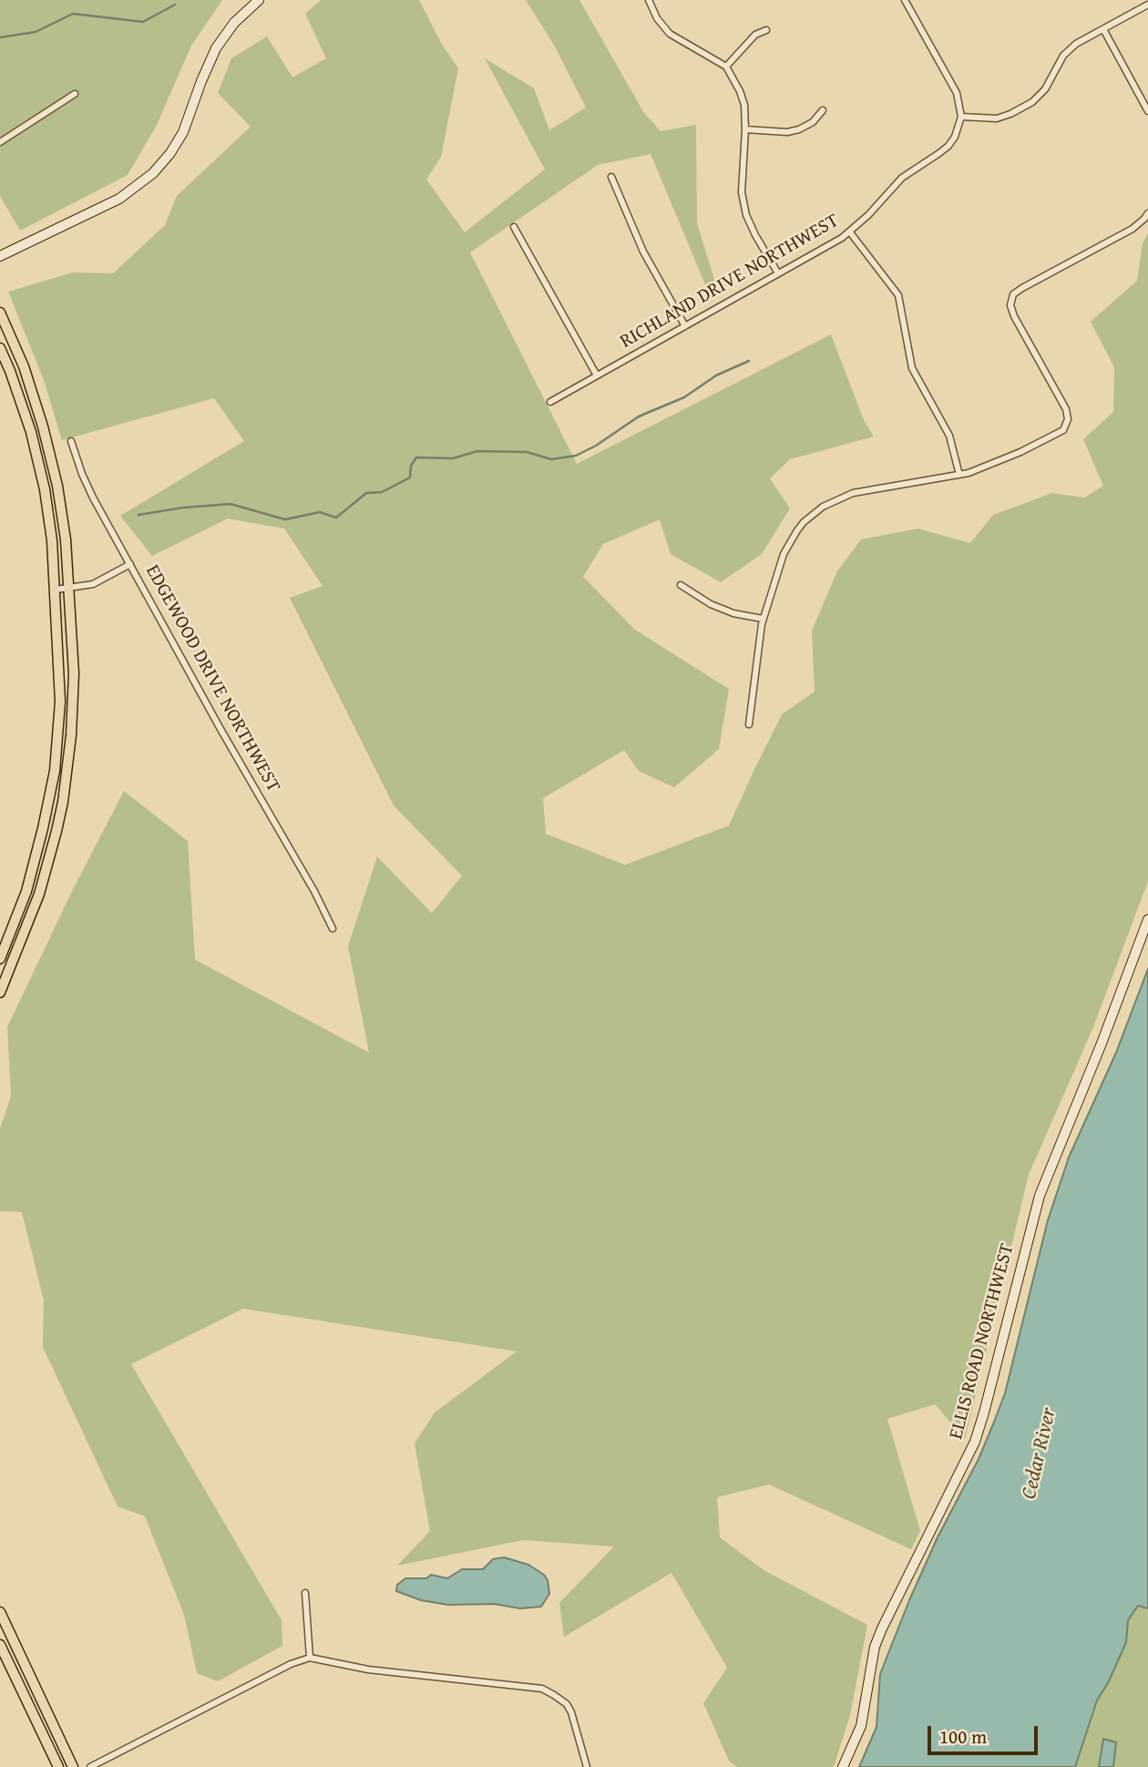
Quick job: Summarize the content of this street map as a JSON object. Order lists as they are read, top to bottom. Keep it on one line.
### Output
{"streets":{"street":["RICHLAND DRIVE NORTHWEST","EDGEWOOD DRIVE NORTHWEST","ELLIS ROAD NORTHWEST"]},"water":["Cedar River"],"scale_bar":"100 m"}
